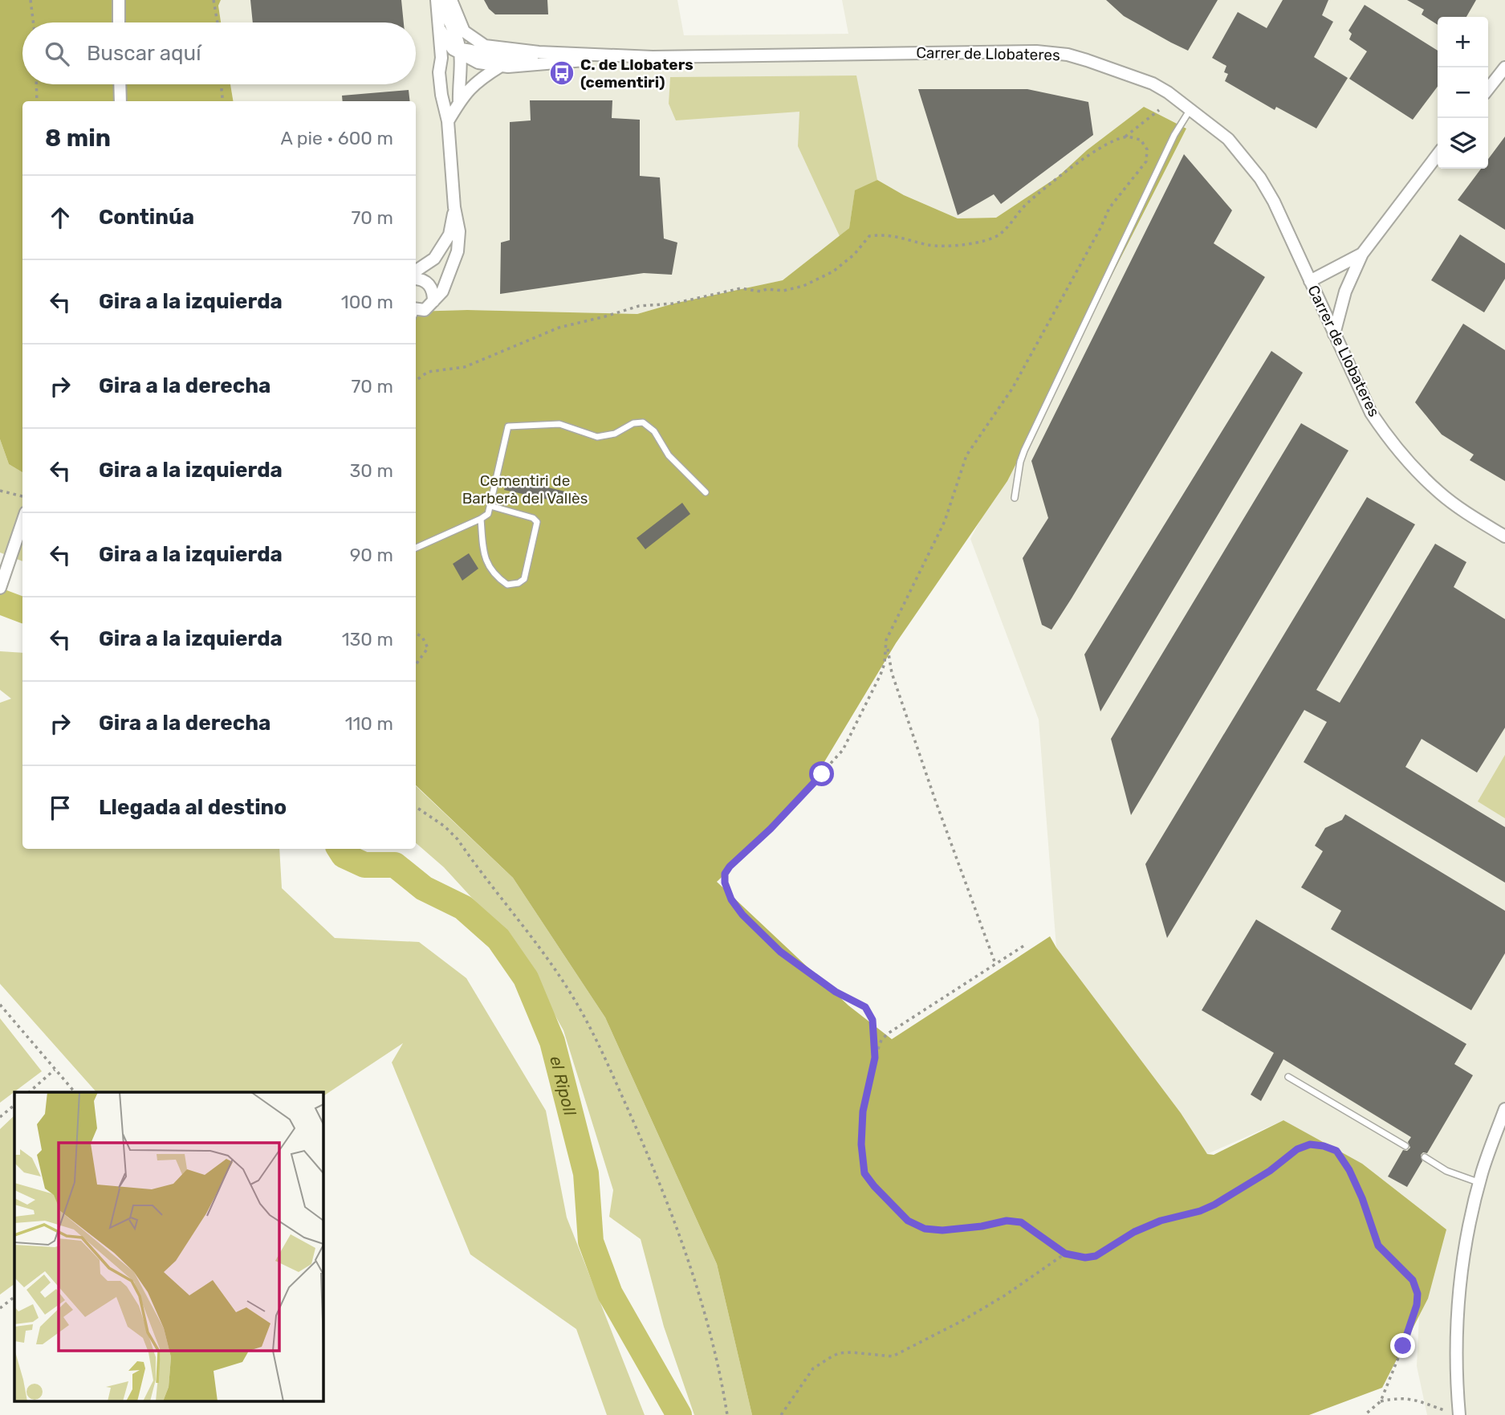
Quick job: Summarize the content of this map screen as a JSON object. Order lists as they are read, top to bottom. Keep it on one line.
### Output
{"streets":{"street":["Carrer de Llobateres"]},"water":["el Ripoll"],"parks":["Cementiri de Barberà del Vallès"],"places":{"bus stop":["C. de Llobaters (cementiri)"]},"page":{"map_buttons":["+","−"],"search":"Buscar aquí","heading":["8 min","A pie · 600 m"],"list":[["Continúa","70 m"],["Gira a la izquierda","100 m"],["Gira a la derecha","70 m"],["Gira a la izquierda","30 m"],["Gira a la izquierda","90 m"],["Gira a la izquierda","130 m"],["Gira a la derecha","110 m"],"Llegada al destino"]}}
